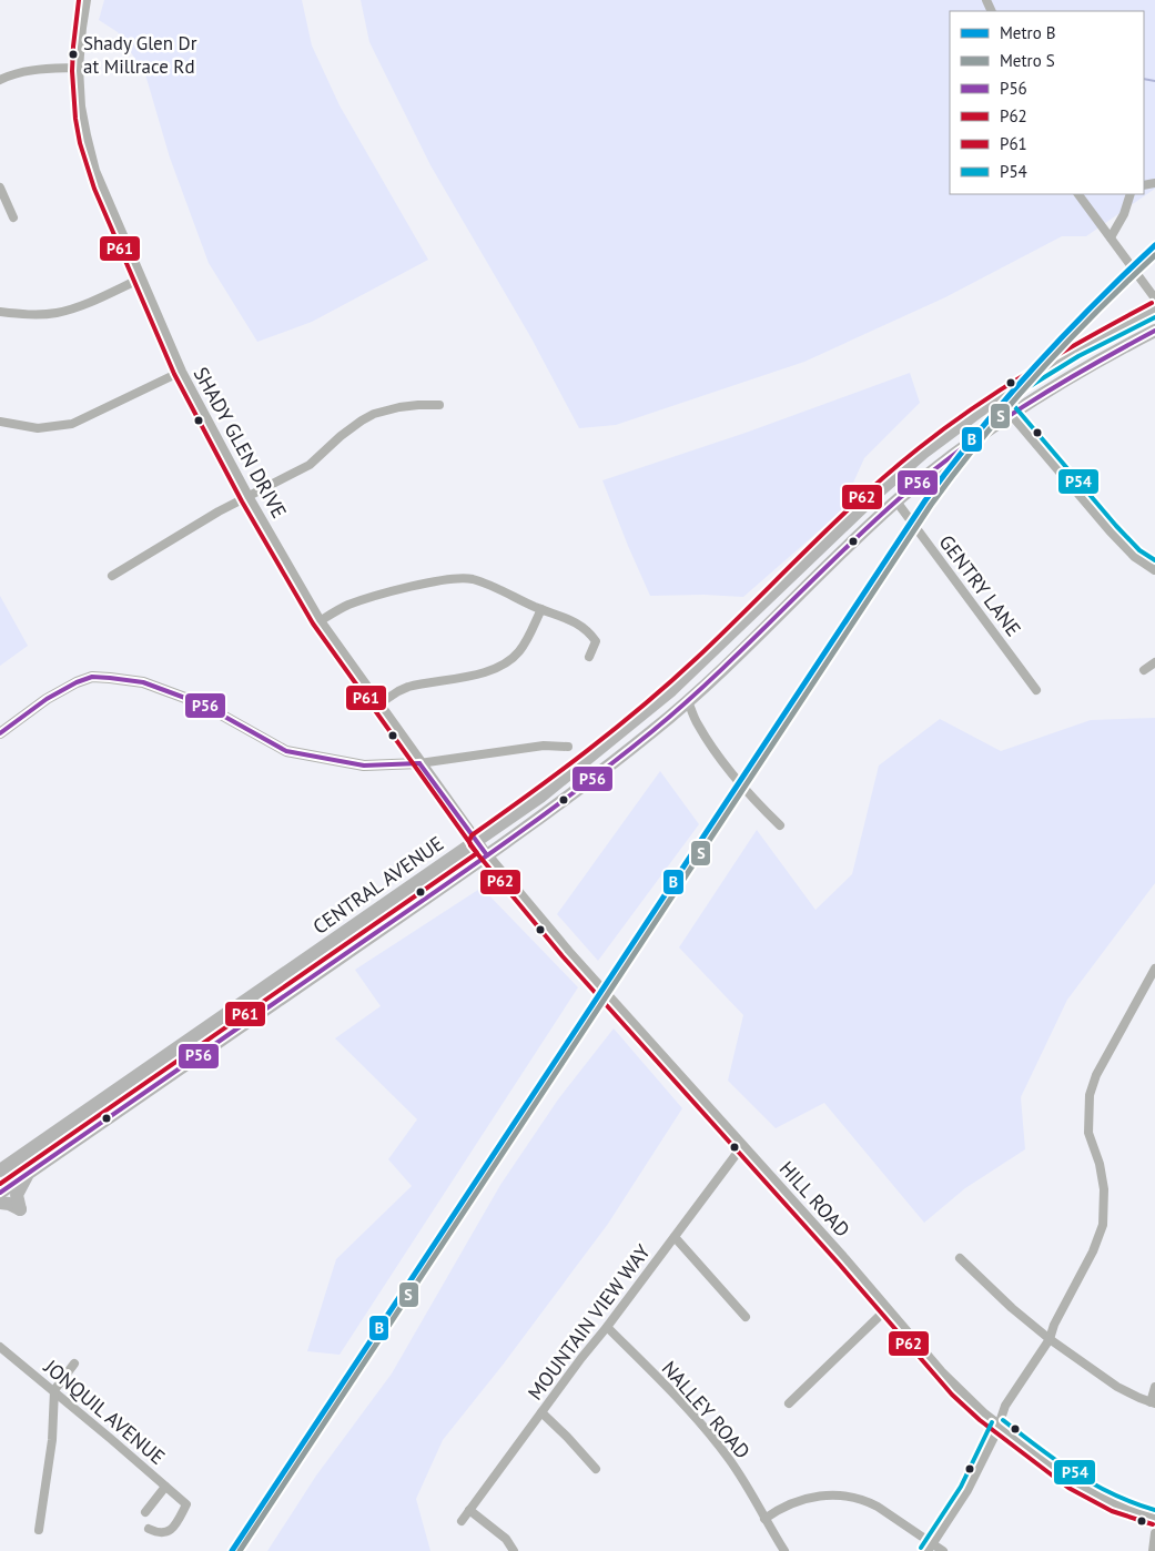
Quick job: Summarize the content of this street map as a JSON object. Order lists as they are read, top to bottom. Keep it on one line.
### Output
{"streets":{"main road":["CENTRAL AVENUE"],"street":["SHADY GLEN DRIVE","GENTRY LANE","HILL ROAD","MOUNTAIN VIEW WAY","NALLEY ROAD","JONQUIL AVENUE"]},"crossings":[["SHADY GLEN DRIVE","CENTRAL AVENUE"],["SHADY GLEN DRIVE","HILL ROAD"],["GENTRY LANE","CENTRAL AVENUE"],["CENTRAL AVENUE","HILL ROAD"],["HILL ROAD","MOUNTAIN VIEW WAY"],["MOUNTAIN VIEW WAY","NALLEY ROAD"]],"places":["Shady Glen Dr at Millrace Rd"],"lines":["transit line P61","metro line B","metro line S","transit line P62","transit line P54","transit line P56"],"legend":["Metro B","Metro S","P56","P62","P61","P54"]}
